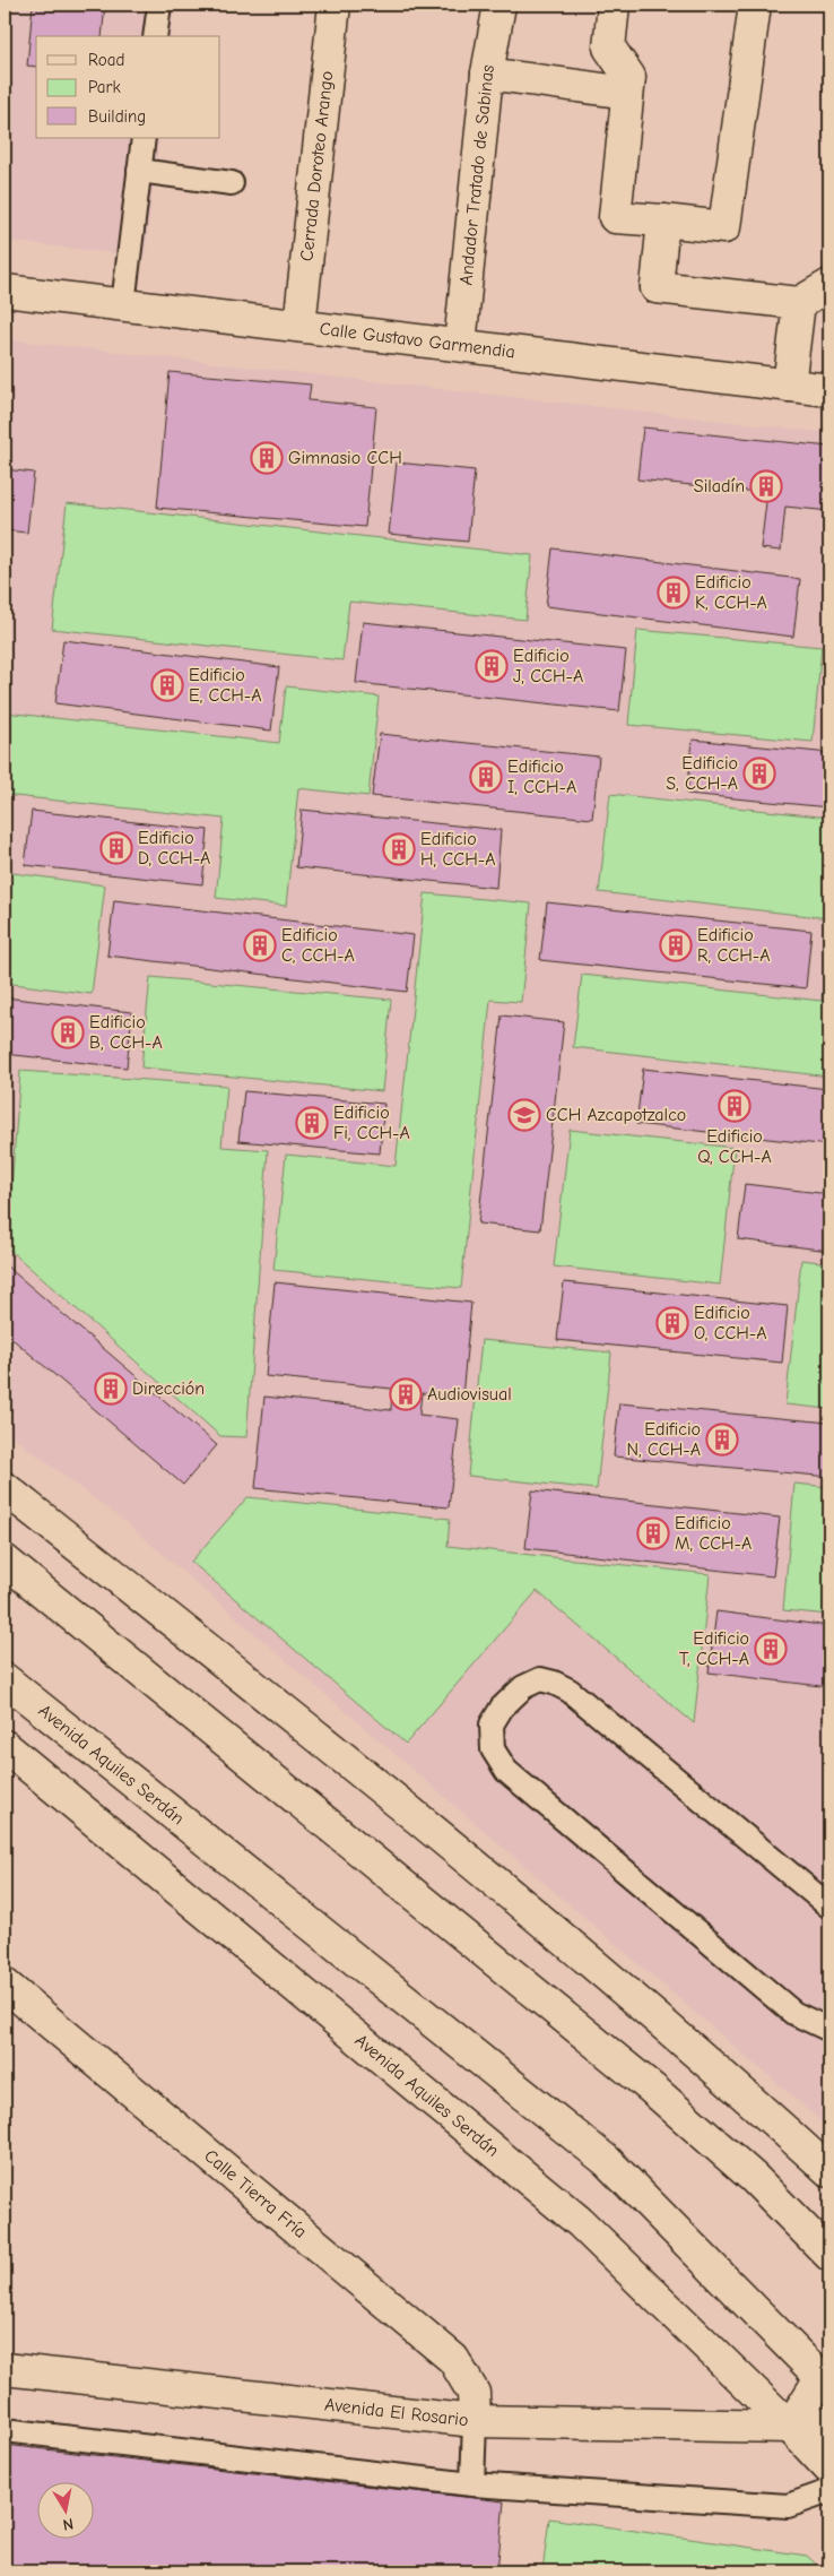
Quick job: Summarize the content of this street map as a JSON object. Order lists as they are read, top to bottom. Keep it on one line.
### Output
{"streets":{"street":["Cerrada Doroteo Arango","Andador Tratado de Sabinas","Calle Gustavo Garmendia","Avenida Aquiles Serdán","Calle Tierra Fría","Avenida El Rosario"]},"crossings":[["Cerrada Doroteo Arango","Calle Gustavo Garmendia"],["Andador Tratado de Sabinas","Calle Gustavo Garmendia"],["Avenida Aquiles Serdán","Avenida El Rosario"],["Calle Tierra Fría","Avenida El Rosario"]],"places":{"building":["Gimnasio CCH","Siladín","Edificio K, CCH-A","Edificio J, CCH-A","Edificio E, CCH-A","Edificio S, CCH-A","Edificio I, CCH-A","Edificio D, CCH-A","Edificio H, CCH-A","Edificio C, CCH-A","Edificio R, CCH-A","Edificio B, CCH-A","Edificio Q, CCH-A","Edificio Fi, CCH-A","Edificio O, CCH-A","Dirección","Audiovisual","Edificio N, CCH-A","Edificio M, CCH-A","Edificio T, CCH-A"],"school or university":["CCH Azcapotzalco"]},"legend":["Road","Park","Building"],"north":"bottom"}
